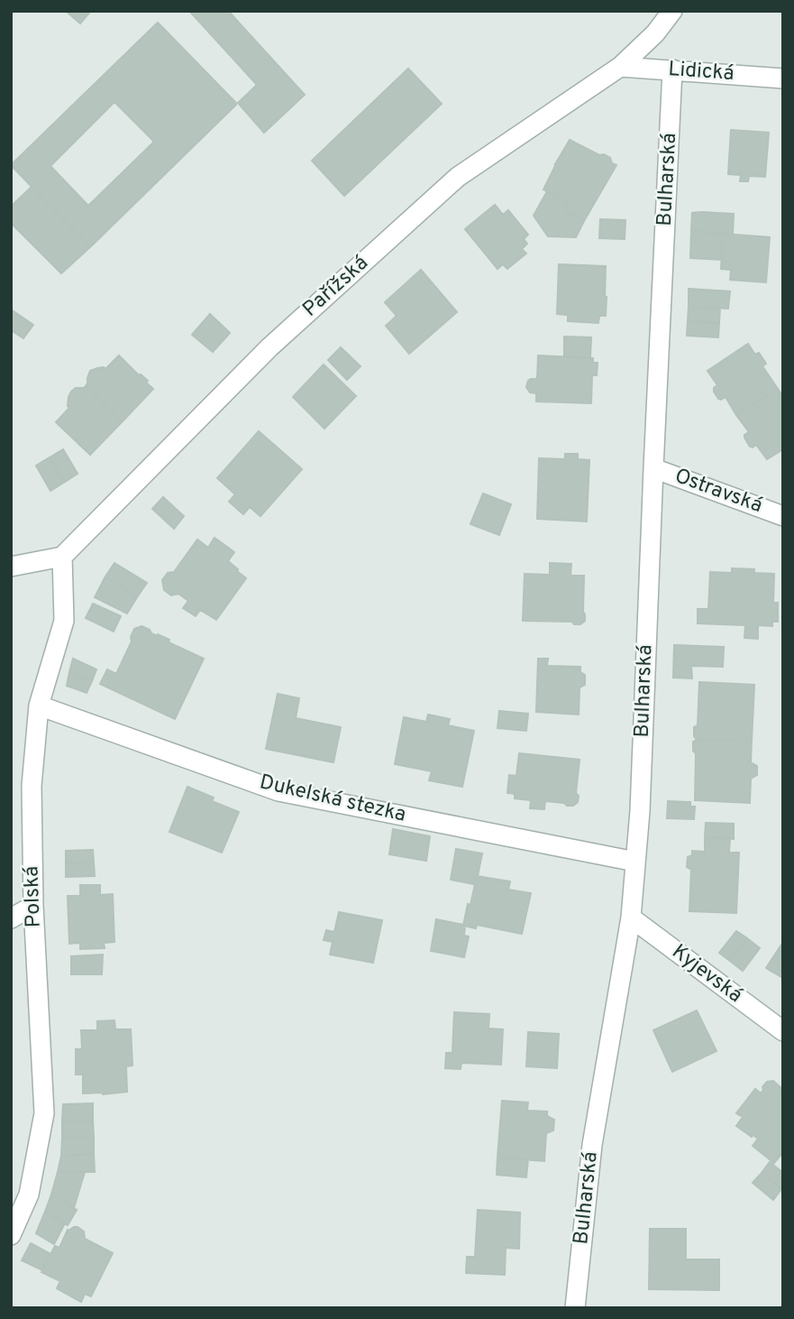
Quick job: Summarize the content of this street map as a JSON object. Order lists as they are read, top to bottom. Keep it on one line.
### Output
{"streets":{"street":["Lidická","Bulharská","Pařížská","Ostravská","Dukelská stezka","Polská","Kyjevská"]},"crossings":[["Lidická","Bulharská"],["Lidická","Pařížská"],["Bulharská","Ostravská"],["Bulharská","Dukelská stezka"],["Bulharská","Kyjevská"],["Pařížská","Polská"],["Dukelská stezka","Polská"]]}
